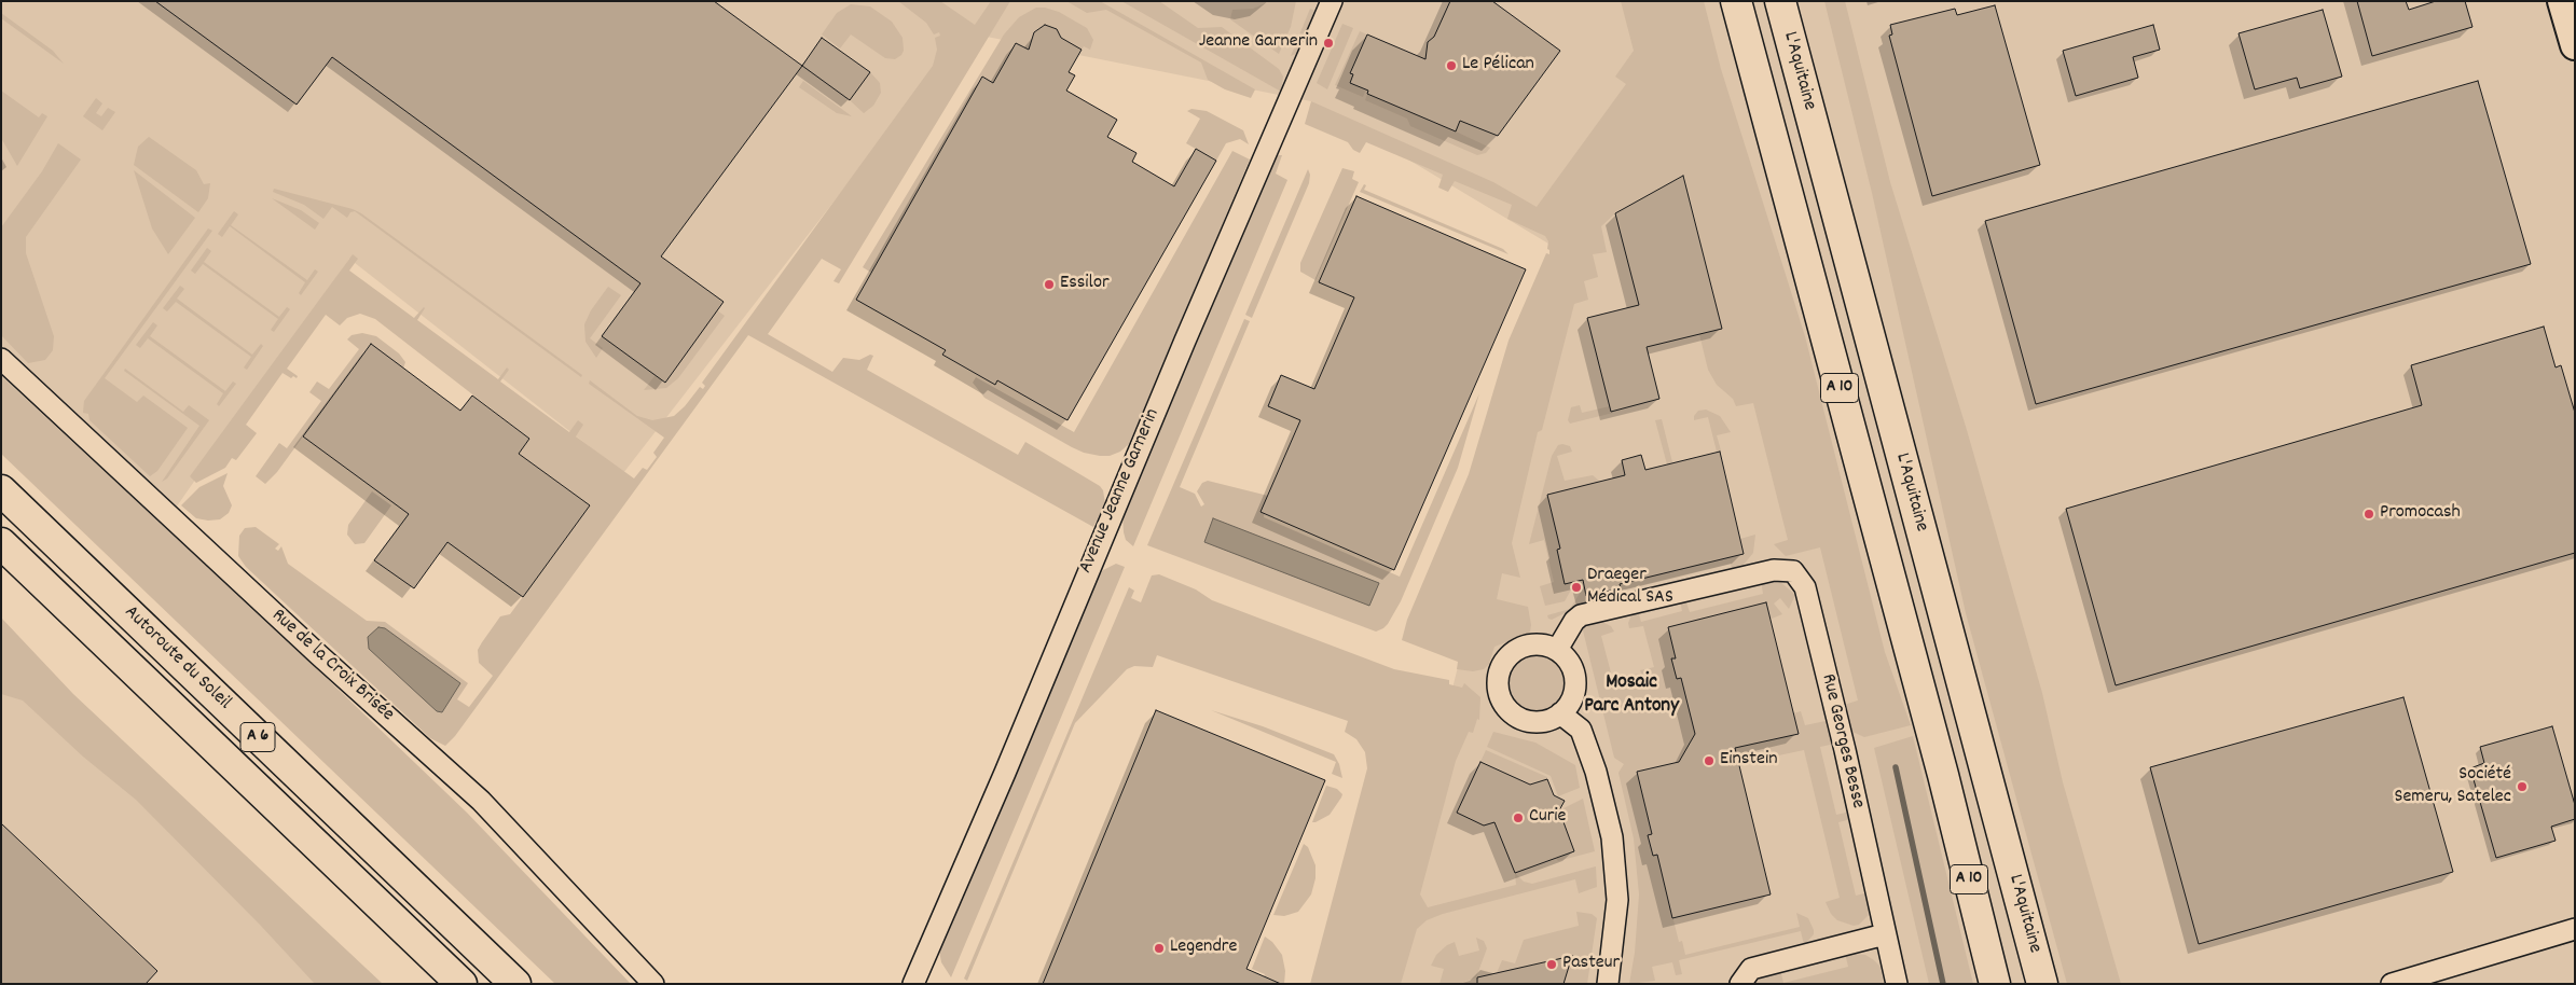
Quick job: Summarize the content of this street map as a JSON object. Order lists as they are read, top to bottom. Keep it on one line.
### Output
{"streets":{"highway":["L'Aquitaine","A 10","Autoroute du Soleil","A 6"],"street":["Avenue Jeanne Garnerin","Rue de la Croix Brisée","Rue Georges Besse"]},"districts":["Mosaic Parc Antony"],"places":["Jeanne Garnerin","Le Pélican","Essilor","Promocash","Draeger Médical SAS","Einstein","Société Semeru, Satelec","Curie","Legendre","Pasteur"]}
